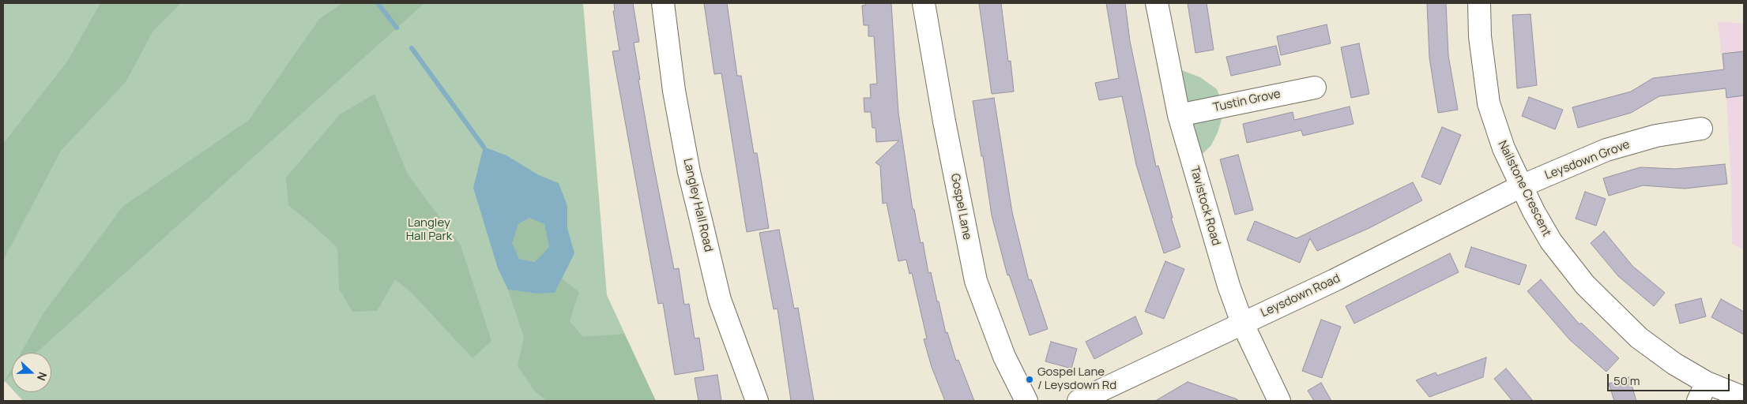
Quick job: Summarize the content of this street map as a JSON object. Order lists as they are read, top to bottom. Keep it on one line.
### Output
{"streets":{"street":["Tustin Grove","Leysdown Grove","Nailstone Crescent","Langley Hall Road","Tavistock Road","Gospel Lane","Leysdown Road"]},"crossings":[["Tustin Grove","Tavistock Road"],["Leysdown Grove","Nailstone Crescent"],["Leysdown Grove","Leysdown Road"],["Nailstone Crescent","Leysdown Road"],["Tavistock Road","Leysdown Road"]],"parks":["Langley Hall Park"],"places":["Gospel Lane / Leysdown Rd"],"scale_bar":"50 m","north":"right"}
